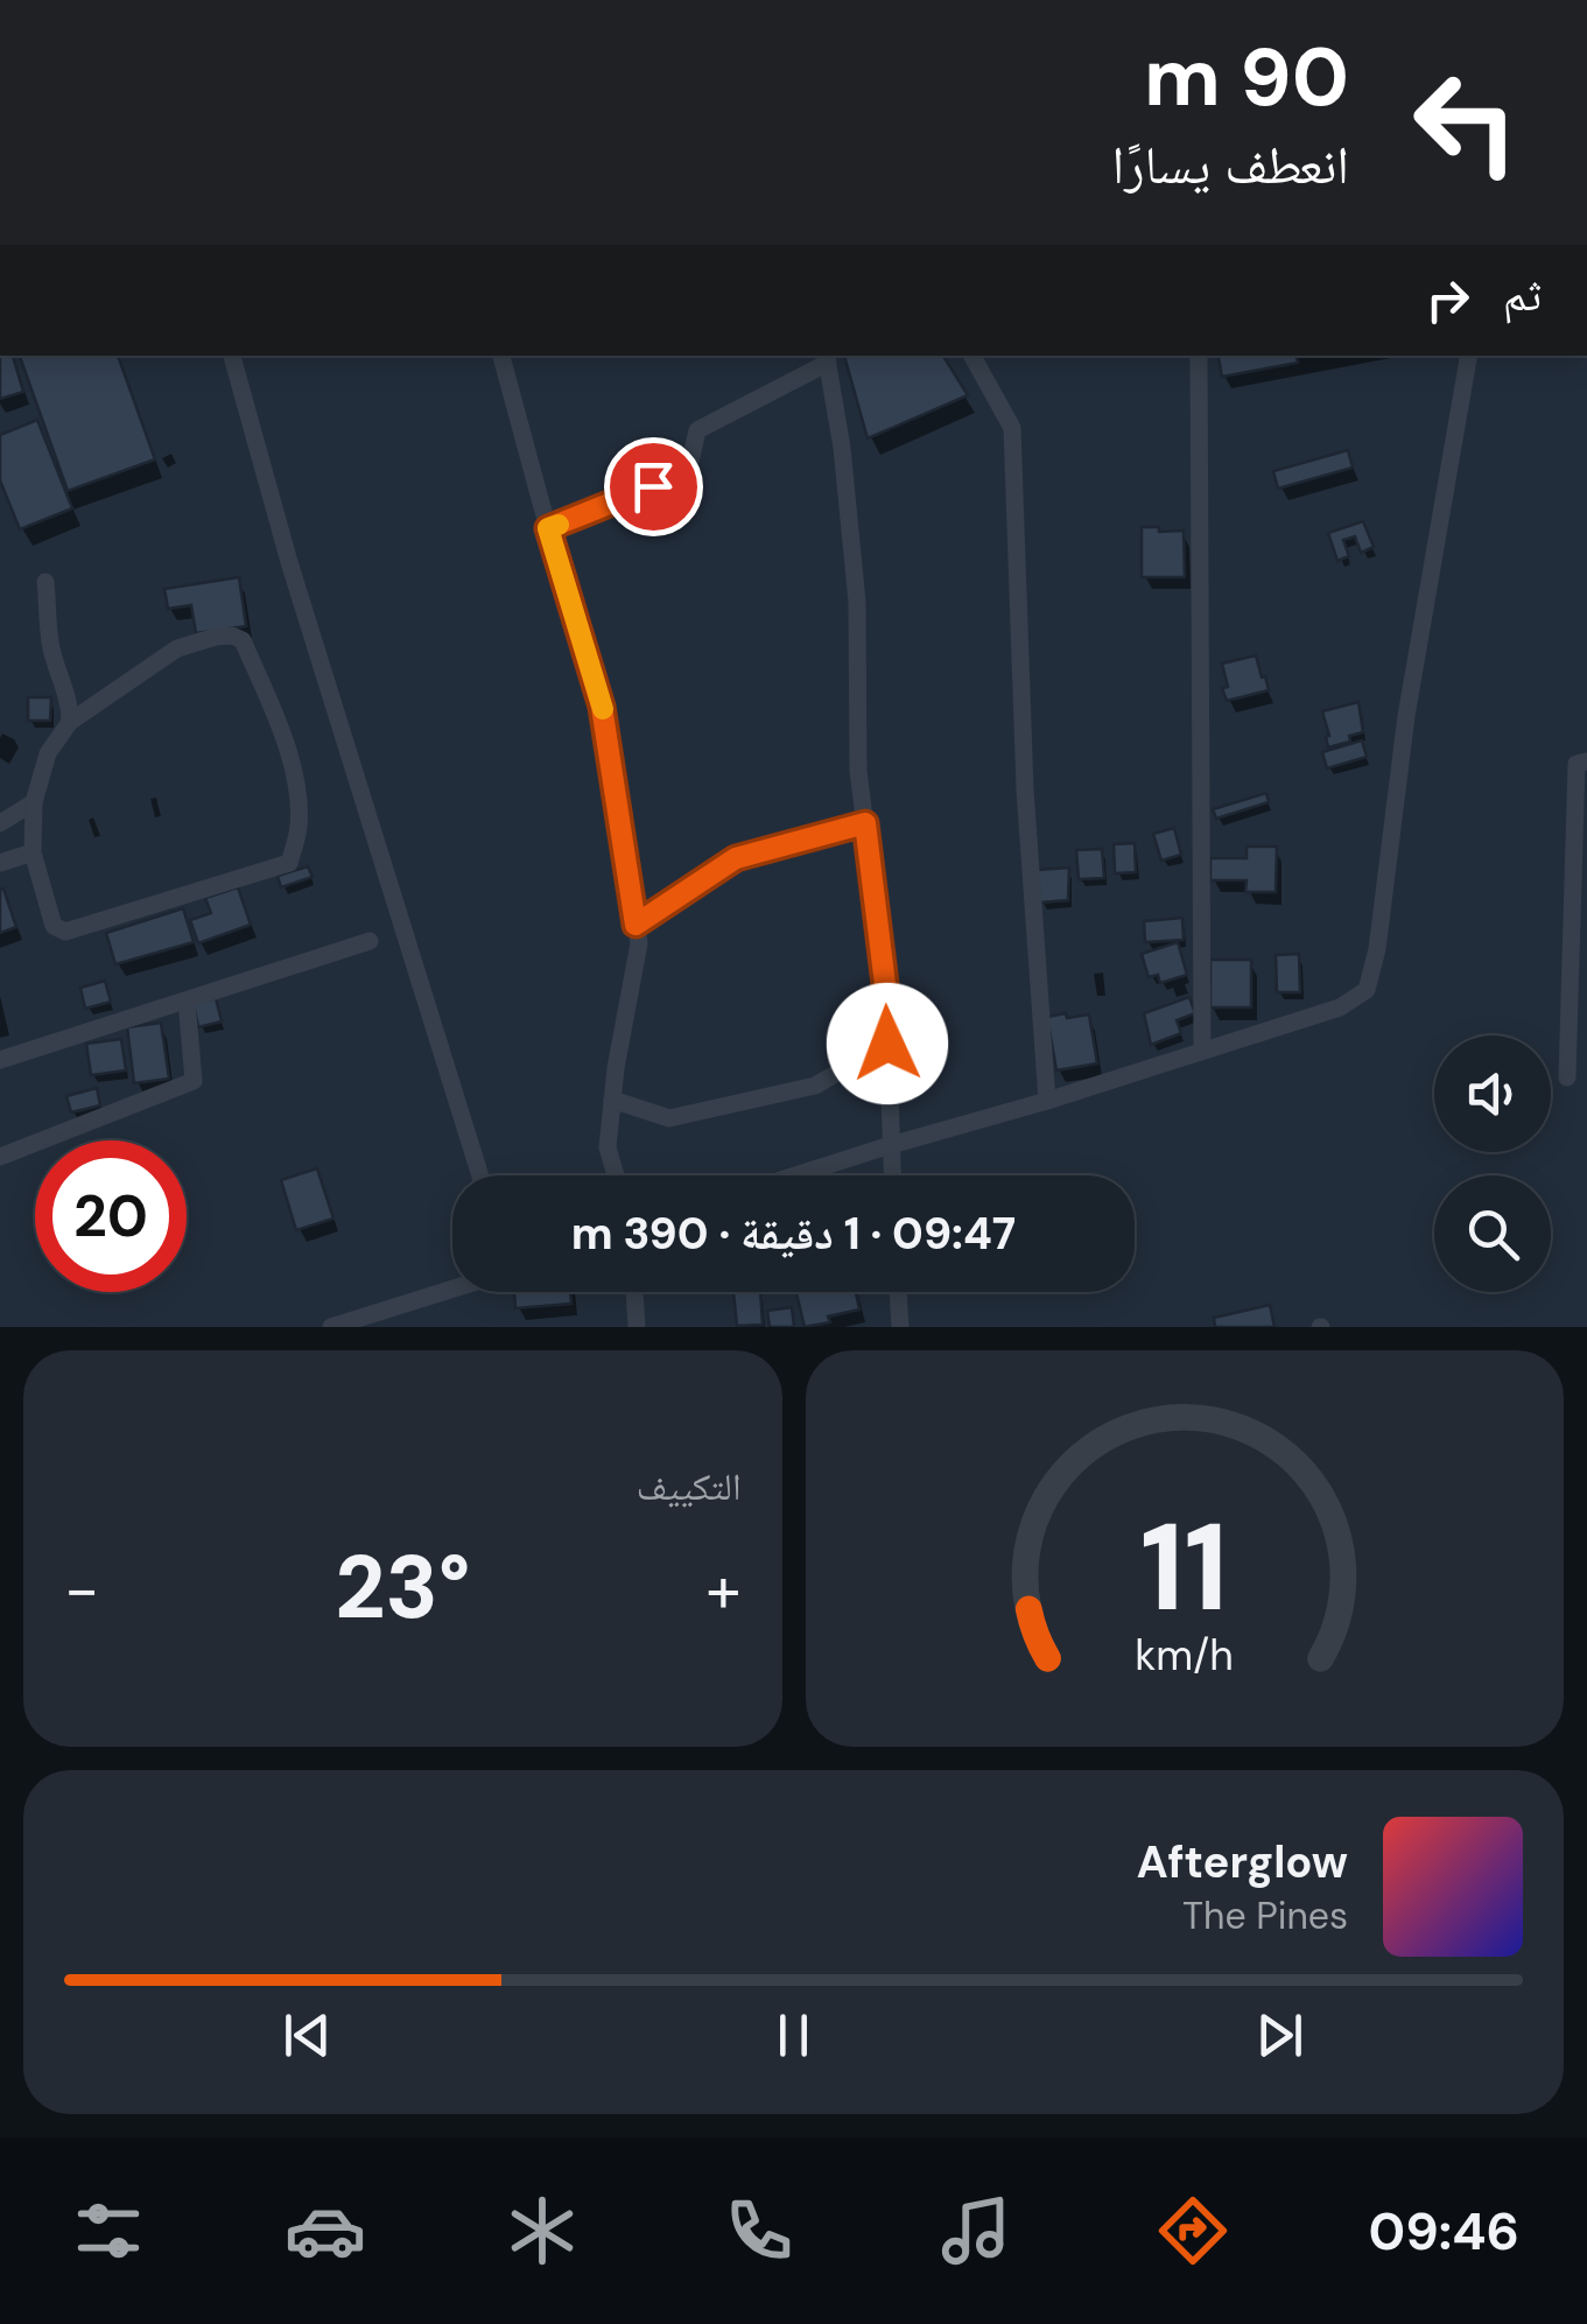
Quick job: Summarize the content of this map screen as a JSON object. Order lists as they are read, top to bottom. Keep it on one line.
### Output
{"page":{"turn":["90 m","انعطف يسارًا"],"then":"ثم","limit":"20","trip":"09:47 · 1 دقيقة · 390 m","tile":"التكييف","heat":["−","23°","+"],"song":["Afterglow","The Pines"],"tabs":"09:46","gauge":["11","km/h"]}}
